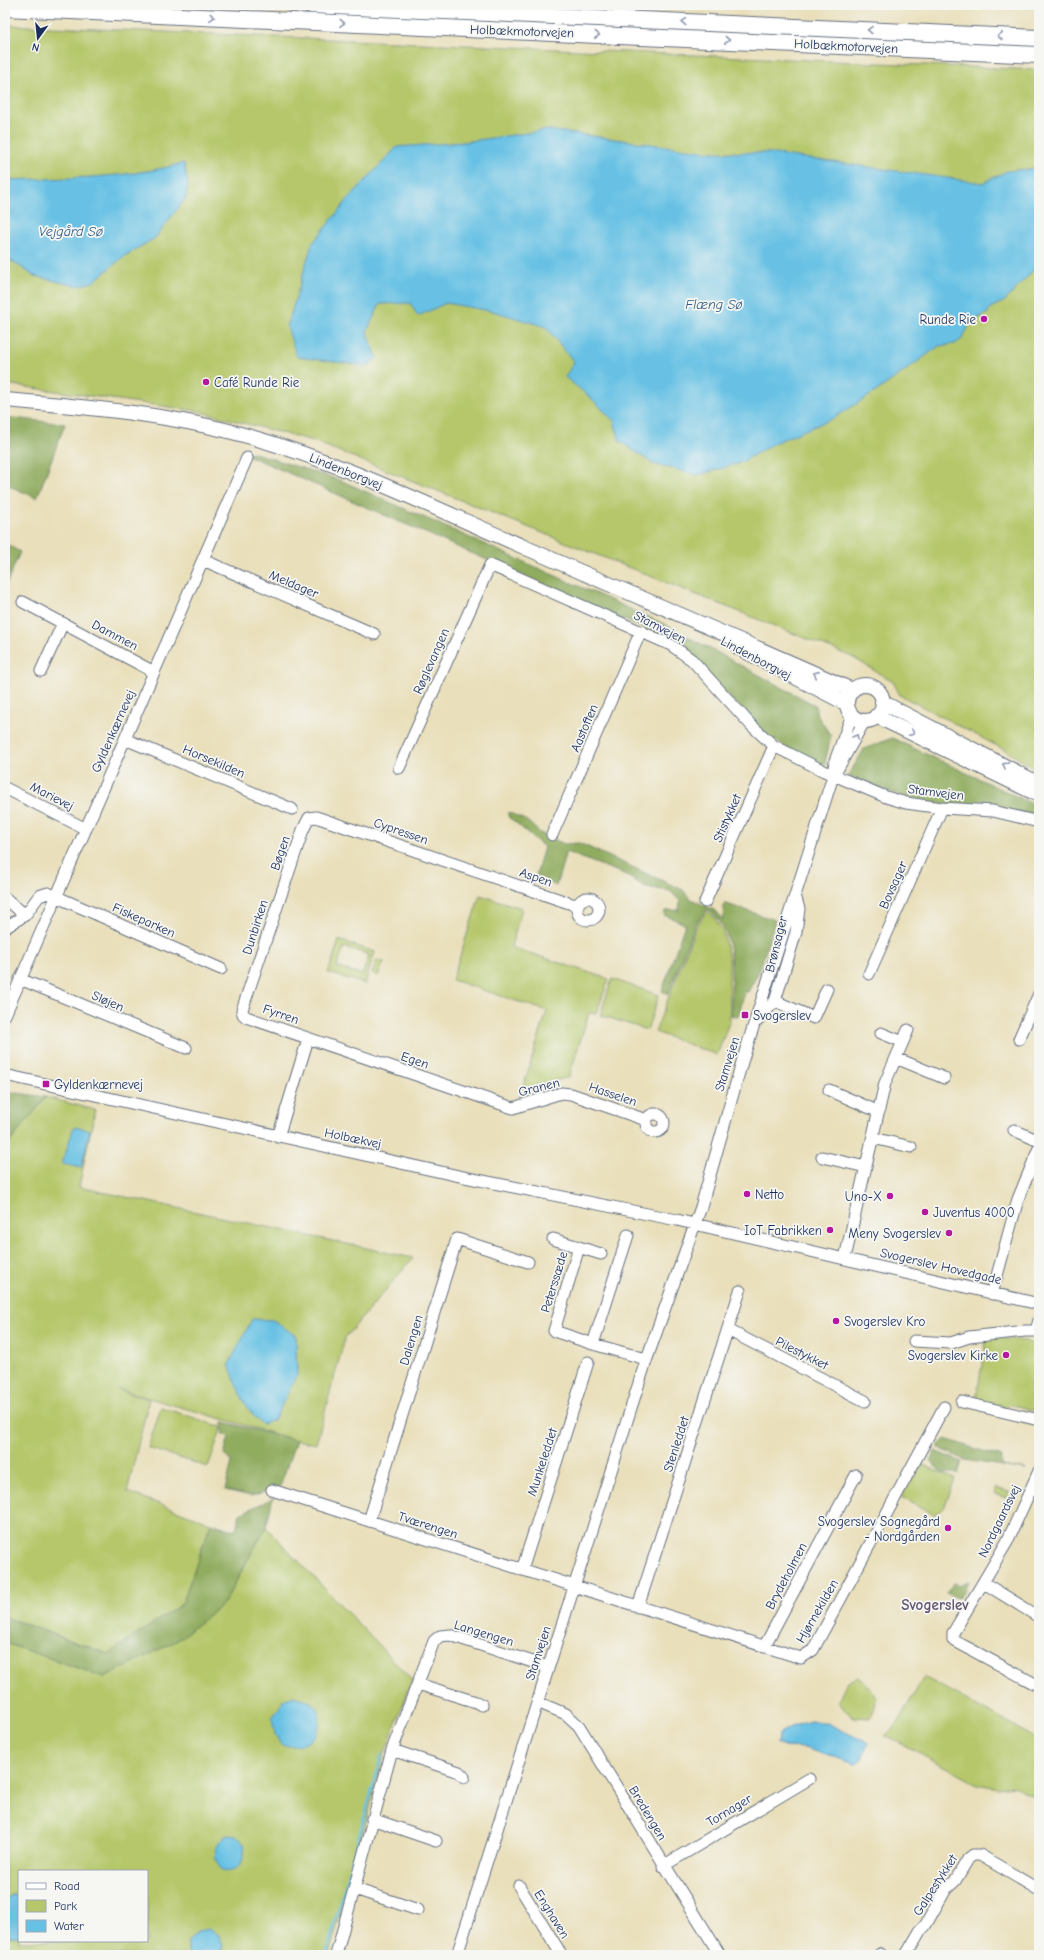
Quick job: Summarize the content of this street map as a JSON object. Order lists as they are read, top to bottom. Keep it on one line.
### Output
{"streets":{"highway":["Holbækmotorvejen"],"main road":["Lindenborgvej"],"street":["Meldager","Stamvejen","Dammen","Røglevangen","Aastoften","Gyldenkærnevej","Horsekilden","Marievej","Stistykket","Cypressen","Bøgen","Aspen","Bovsager","Fiskeparken","Dunbirken","Brønsager","Sløjen","Fyrren","Egen","Granen","Hasselen","Holbækvej","Svogerslev Hovedgade","Peterssæde","Dalengen","Pilestykket","Stenleddet","Munkeleddet","Nordgaardsvej","Tværengen","Brydeholmen","Hjørnekilden","Langengen","Tornager","Bredengen","Galpestykket","Enghaven"]},"crossings":[["Lindenborgvej","Stamvejen"],["Meldager","Gyldenkærnevej"],["Stamvejen","Røglevangen"],["Stamvejen","Aastoften"],["Stamvejen","Stistykket"],["Stamvejen","Bovsager"],["Stamvejen","Brønsager"],["Stamvejen","Holbækvej"],["Stamvejen","Svogerslev Hovedgade"],["Stamvejen","Tværengen"],["Stamvejen","Hjørnekilden"],["Stamvejen","Langengen"],["Stamvejen","Bredengen"],["Dammen","Gyldenkærnevej"],["Gyldenkærnevej","Horsekilden"],["Gyldenkærnevej","Marievej"],["Gyldenkærnevej","Fiskeparken"],["Gyldenkærnevej","Sløjen"],["Cypressen","Bøgen"],["Cypressen","Aspen"],["Bøgen","Dunbirken"],["Dunbirken","Fyrren"],["Fyrren","Egen"],["Fyrren","Holbækvej"],["Egen","Granen"],["Granen","Hasselen"],["Holbækvej","Svogerslev Hovedgade"],["Dalengen","Tværengen"],["Pilestykket","Stenleddet"],["Stenleddet","Hjørnekilden"],["Munkeleddet","Tværengen"],["Tværengen","Hjørnekilden"],["Brydeholmen","Hjørnekilden"],["Tornager","Bredengen"]],"districts":["Svogerslev"],"water":["Vejgård Sø","Flæng Sø"],"places":{"other":["Runde Rie","Café Runde Rie","Netto","Uno-X","Juventus 4000","IoT Fabrikken","Meny Svogerslev","Svogerslev Kro","Svogerslev Kirke","Svogerslev Sognegård - Nordgården"],"transit":["Svogerslev","Gyldenkærnevej"]},"legend":["Road","Park","Water"],"north":"bottom"}
